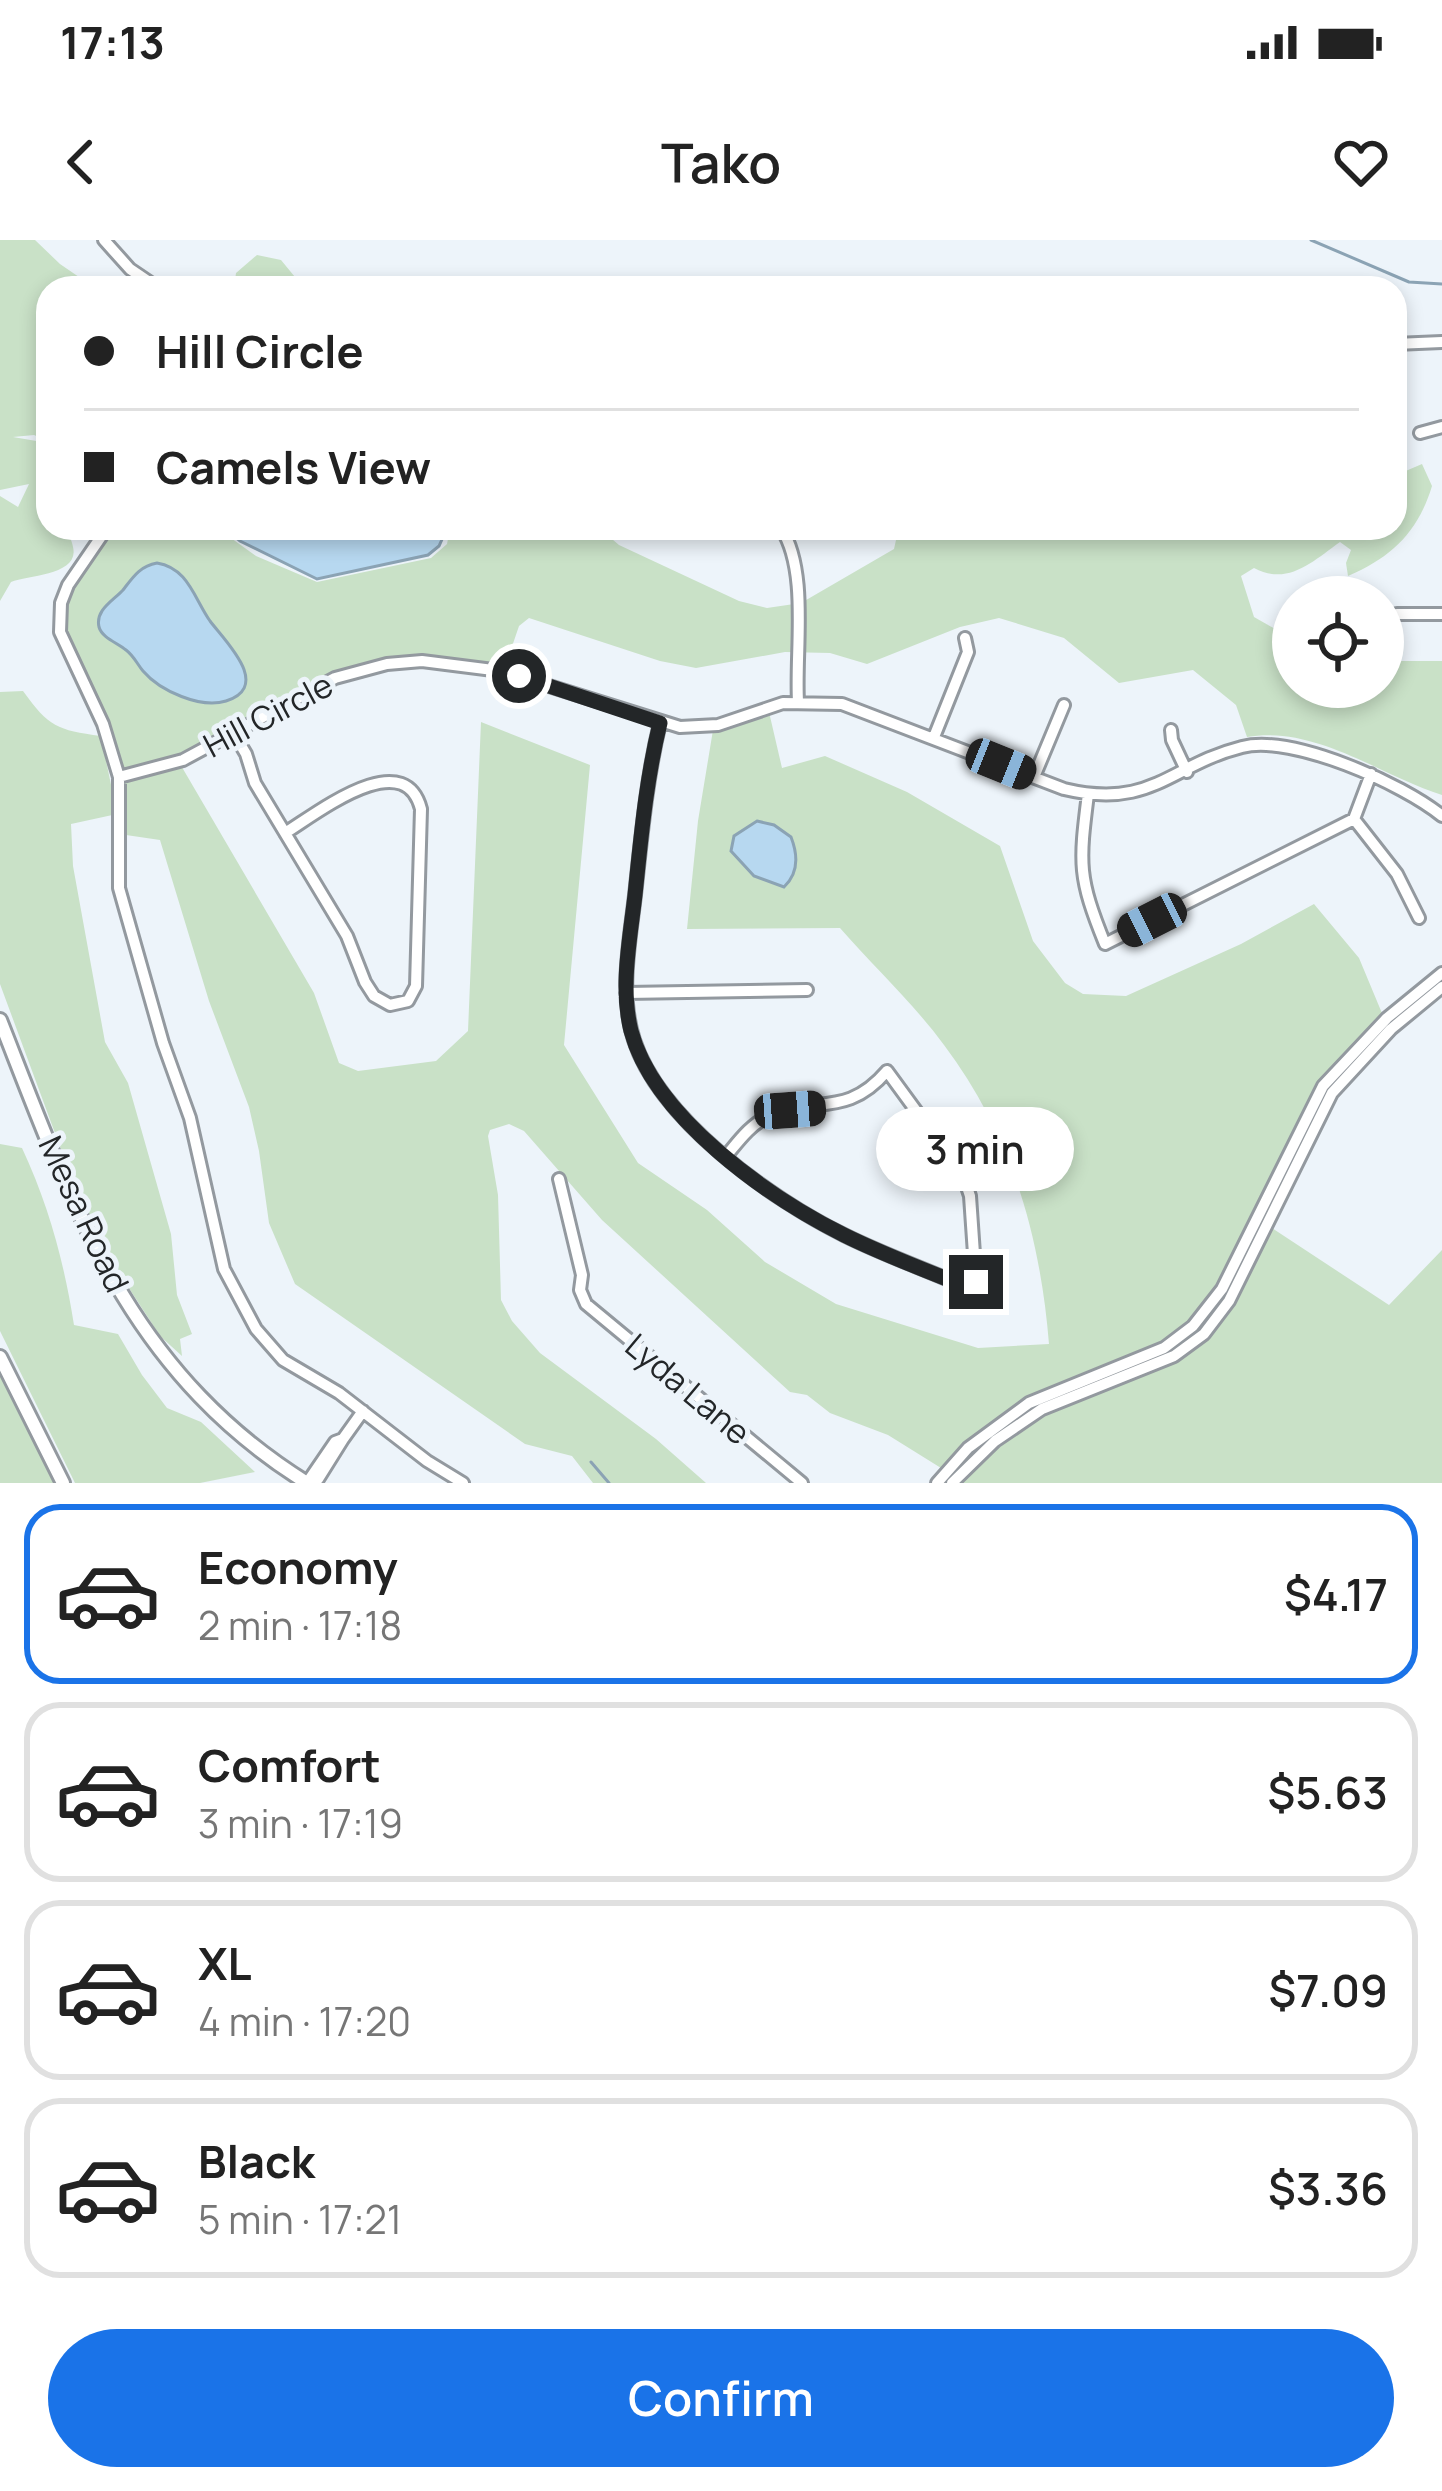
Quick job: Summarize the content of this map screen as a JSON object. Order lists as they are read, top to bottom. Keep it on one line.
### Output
{"streets":{"main road":["Mesa Road"],"street":["Hill Circle","Lyda Lane"]},"page":{"status":"17:13","header":"Tako","banner":["Hill Circle","Camels View"],"bubble":"3 min","list":[{"name":"Economy","note":"2 min · 17:18","value":"$4.17"},{"name":"Comfort","note":"3 min · 17:19","value":"$5.63"},{"name":"XL","note":"4 min · 17:20","value":"$7.09"},{"name":"Black","note":"5 min · 17:21","value":"$3.36"}],"buttons":"Confirm"}}
